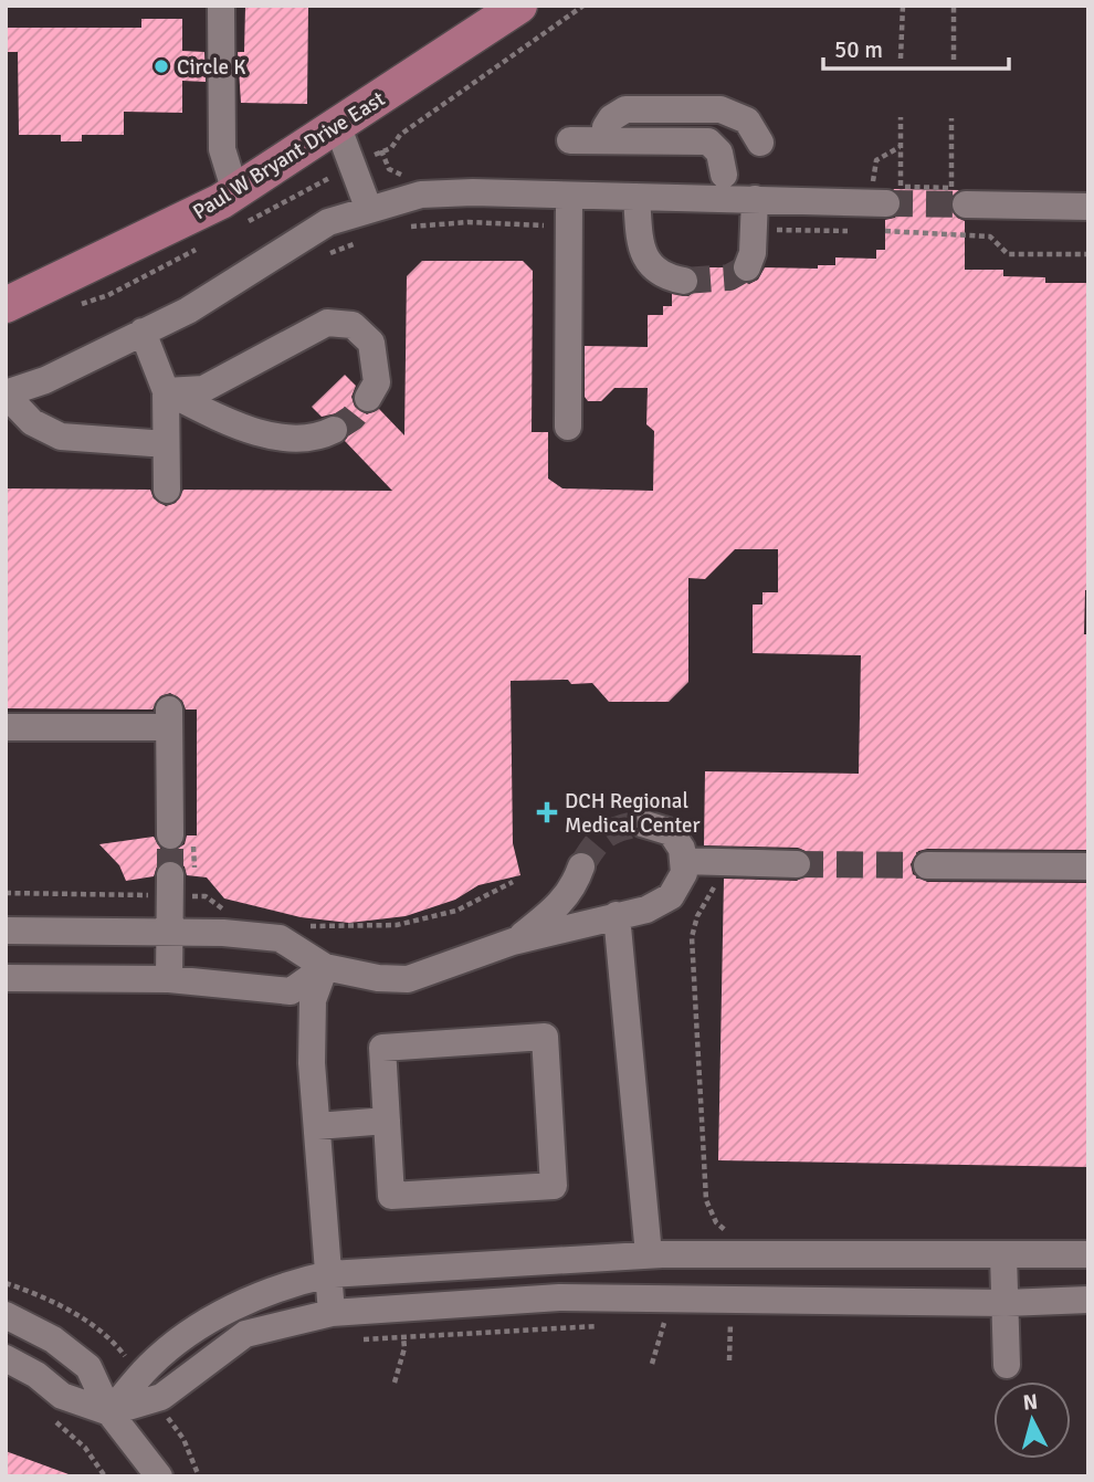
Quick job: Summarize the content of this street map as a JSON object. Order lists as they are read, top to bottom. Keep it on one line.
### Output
{"streets":{"main road":["Paul W Bryant Drive East"]},"places":{"other":["Circle K"],"health":["DCH Regional Medical Center"]},"scale_bar":"50 m","north":"top"}
